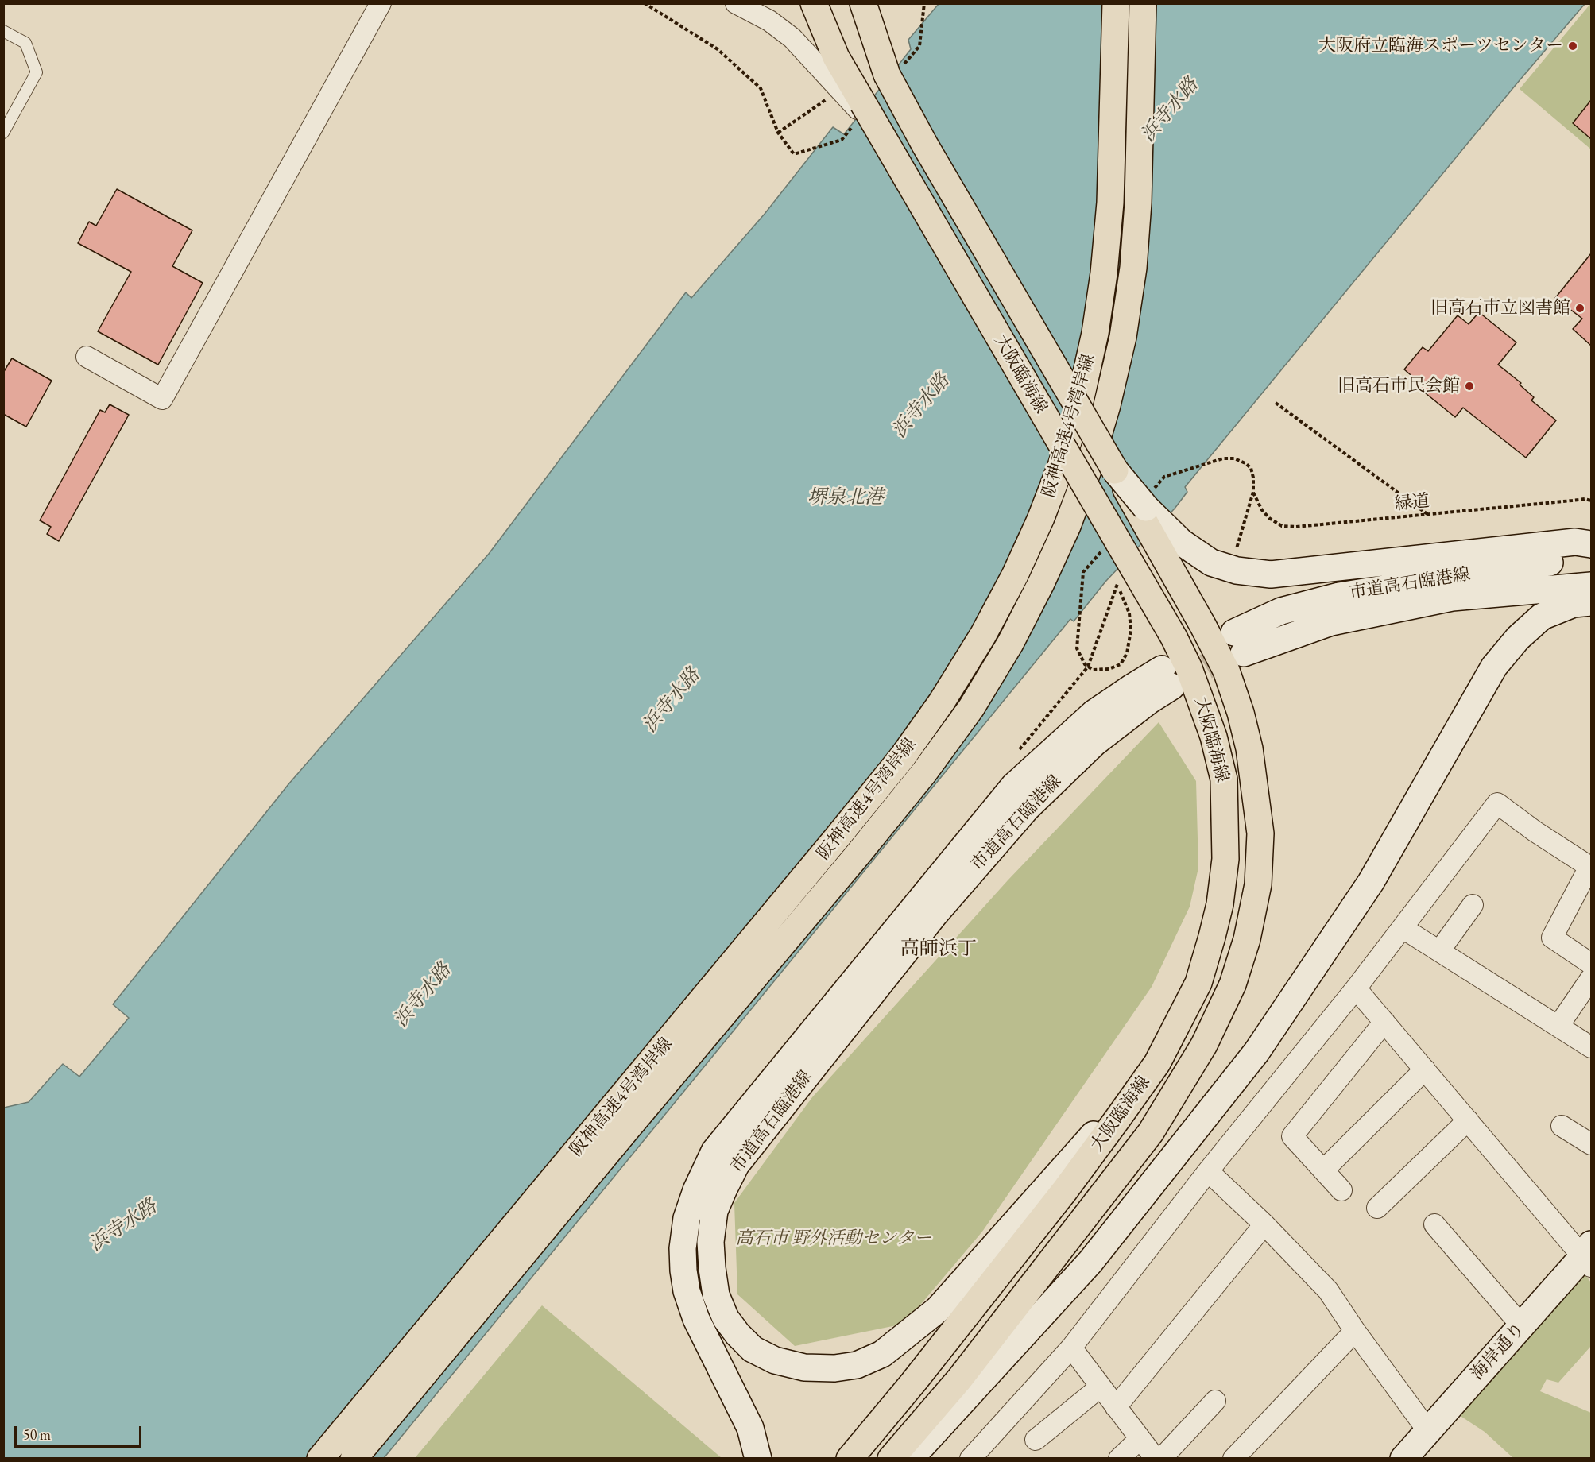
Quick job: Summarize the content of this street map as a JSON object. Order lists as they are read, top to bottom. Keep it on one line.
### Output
{"streets":{"main road":["大阪臨海線","阪神高速4号湾岸線"],"street":["市道高石臨港線","海岸通り"],"path":["緑道"]},"crossings":[["大阪臨海線","市道高石臨港線"]],"districts":["高師浜丁"],"water":["浜寺水路","堺泉北港"],"parks":["高石市 野外活動センター"],"places":["大阪府立臨海スポーツセンター","旧高石市立図書館","旧高石市民会館"],"scale_bar":"50 m"}
